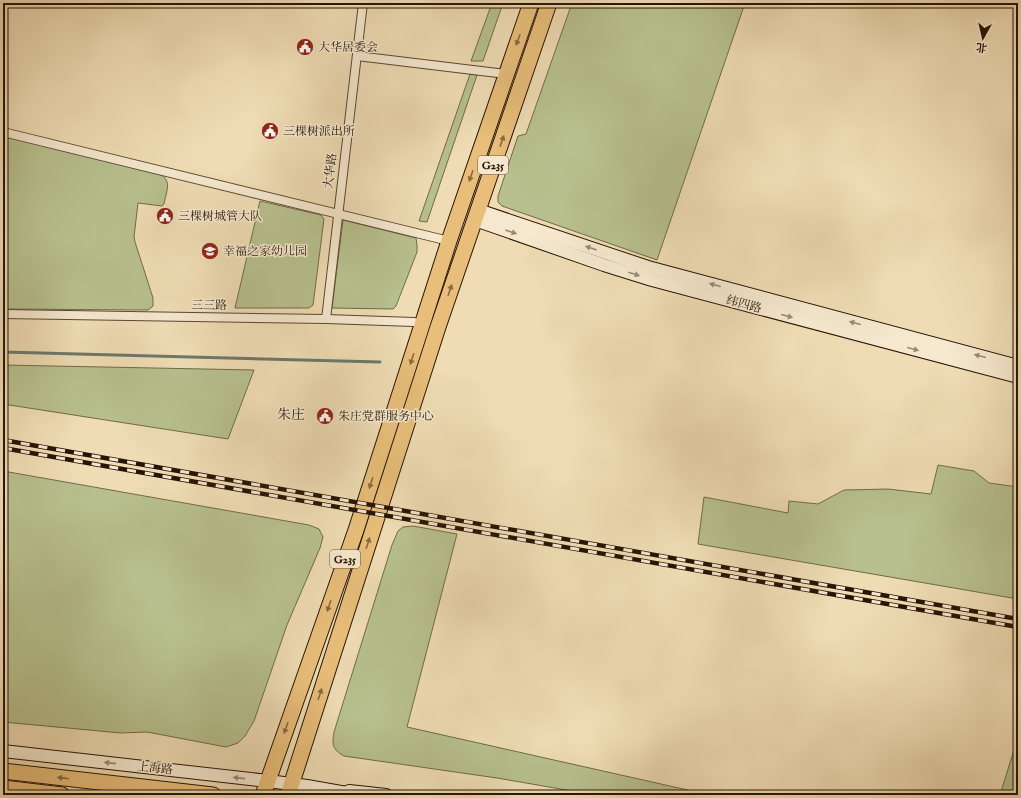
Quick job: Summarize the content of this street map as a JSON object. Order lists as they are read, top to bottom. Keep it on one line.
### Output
{"streets":{"highway":["G235","上海路"],"street":["大华路","纬四路","三三路"]},"crossings":[["G235","纬四路"],["G235","上海路"],["大华路","三三路"]],"one_way":["上海路"],"districts":["朱庄"],"places":{"public building":["大华居委会","三棵树派出所","三棵树城管大队","朱庄党群服务中心"],"school or university":["幸福之家幼儿园"]},"north":"bottom"}
